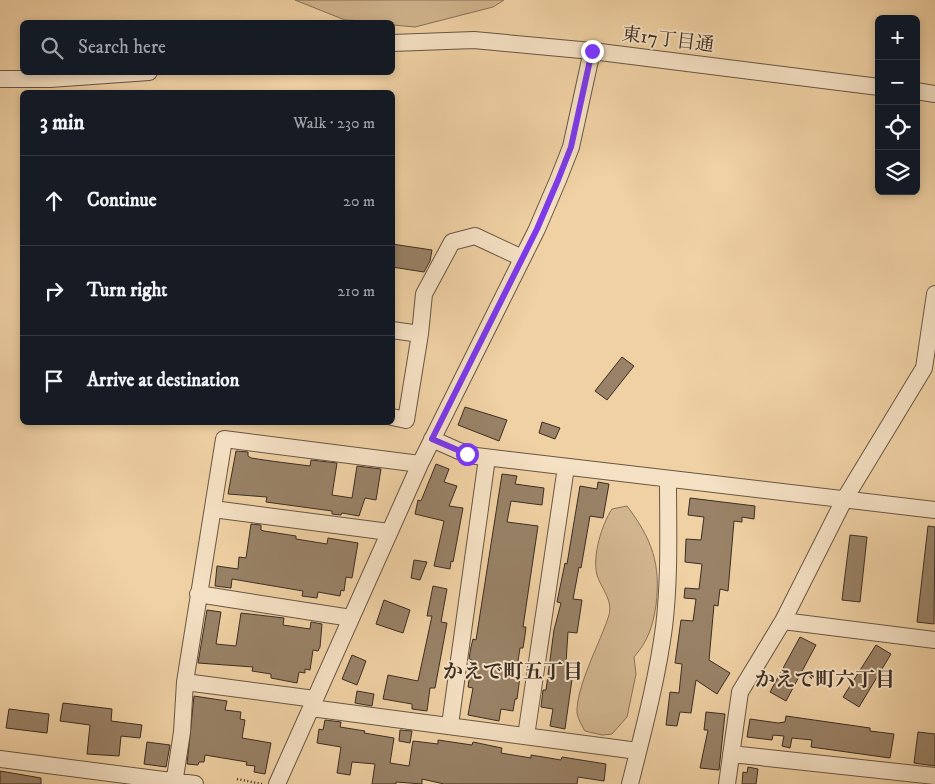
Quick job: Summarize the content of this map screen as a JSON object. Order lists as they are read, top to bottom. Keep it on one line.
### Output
{"streets":{"street":["東17丁目通"]},"districts":["かえで町五丁目","かえで町六丁目"],"page":{"map_buttons":["+","−"],"search":"Search here","heading":["3 min","Walk · 230 m"],"list":[["Continue","20 m"],["Turn right","210 m"],"Arrive at destination"]}}
